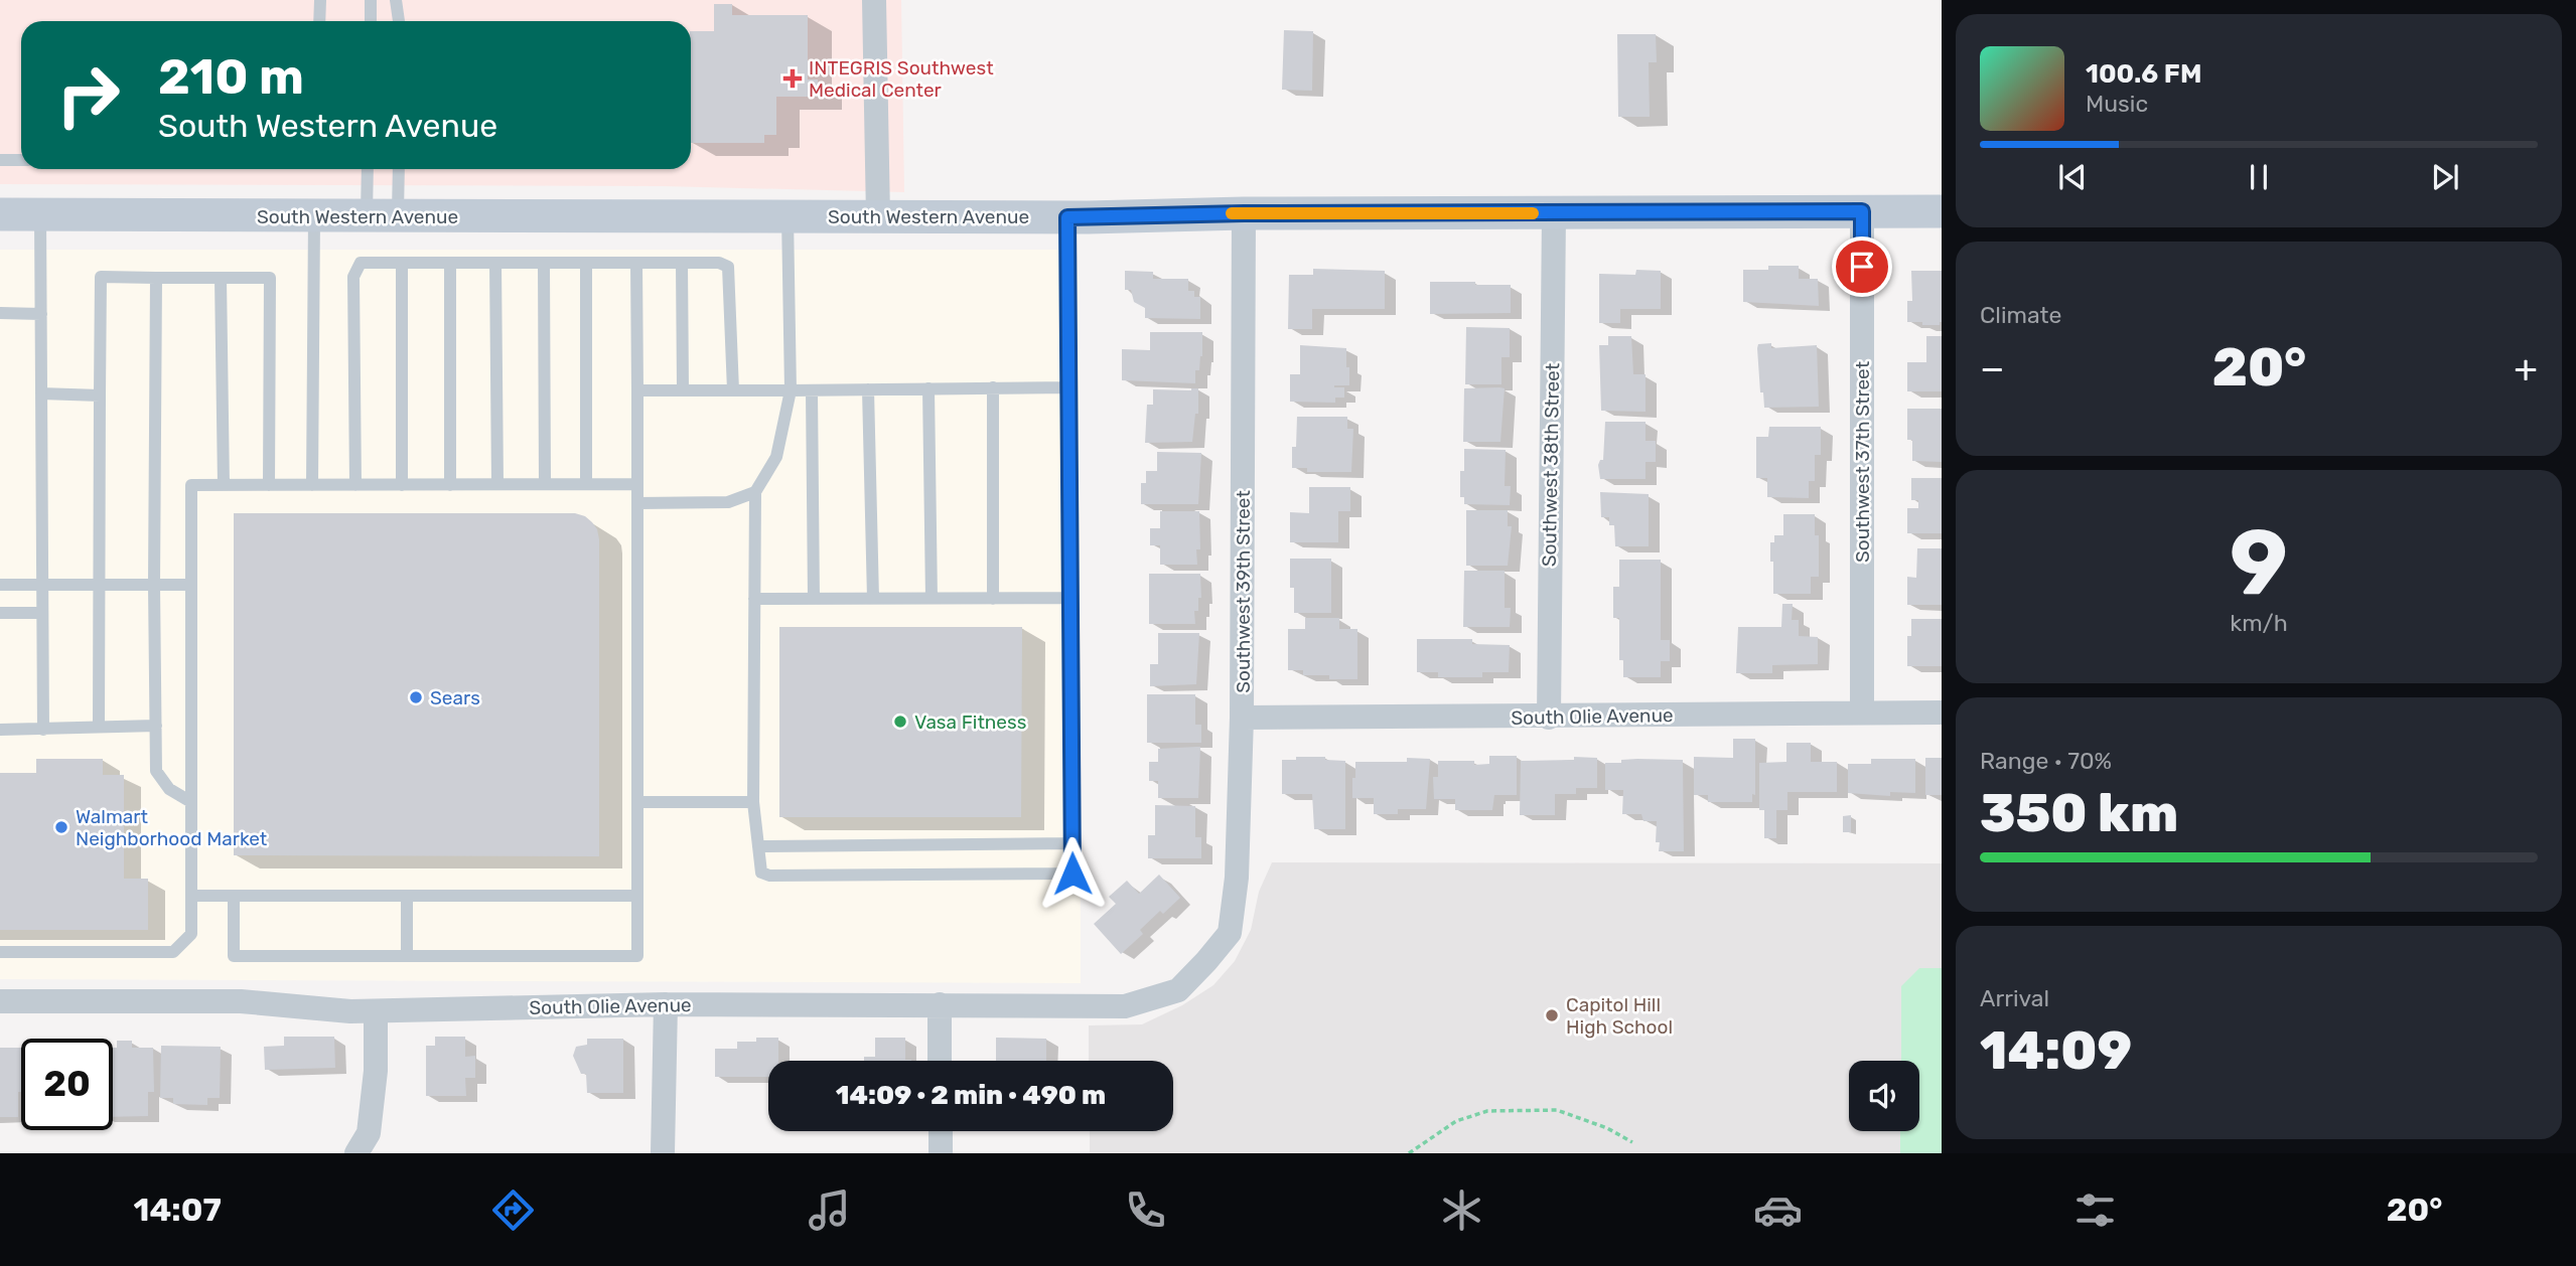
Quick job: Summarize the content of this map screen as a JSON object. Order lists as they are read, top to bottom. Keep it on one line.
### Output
{"streets":{"main road":["South Western Avenue"],"street":["Southwest 37th Street","Southwest 38th Street","Southwest 39th Street","South Olie Avenue"]},"crossings":[["South Western Avenue","Southwest 37th Street"],["South Western Avenue","Southwest 38th Street"],["South Western Avenue","Southwest 39th Street"],["Southwest 37th Street","South Olie Avenue"],["Southwest 38th Street","South Olie Avenue"],["Southwest 39th Street","South Olie Avenue"]],"places":{"health":["INTEGRIS Southwest Medical Center"],"other":["Sears","Vasa Fitness","Walmart Neighborhood Market","Capitol Hill High School"]},"page":{"turn":["210 m","South Western Avenue"],"song":["100.6 FM","Music"],"tile":["Climate",["9","km/h"],["Range · 70%","350 km"],["Arrival","14:09"]],"heat":["−","20°","+"],"limit":"20","trip":"14:09 · 2 min · 490 m","tabs":["14:07","20°"]}}
